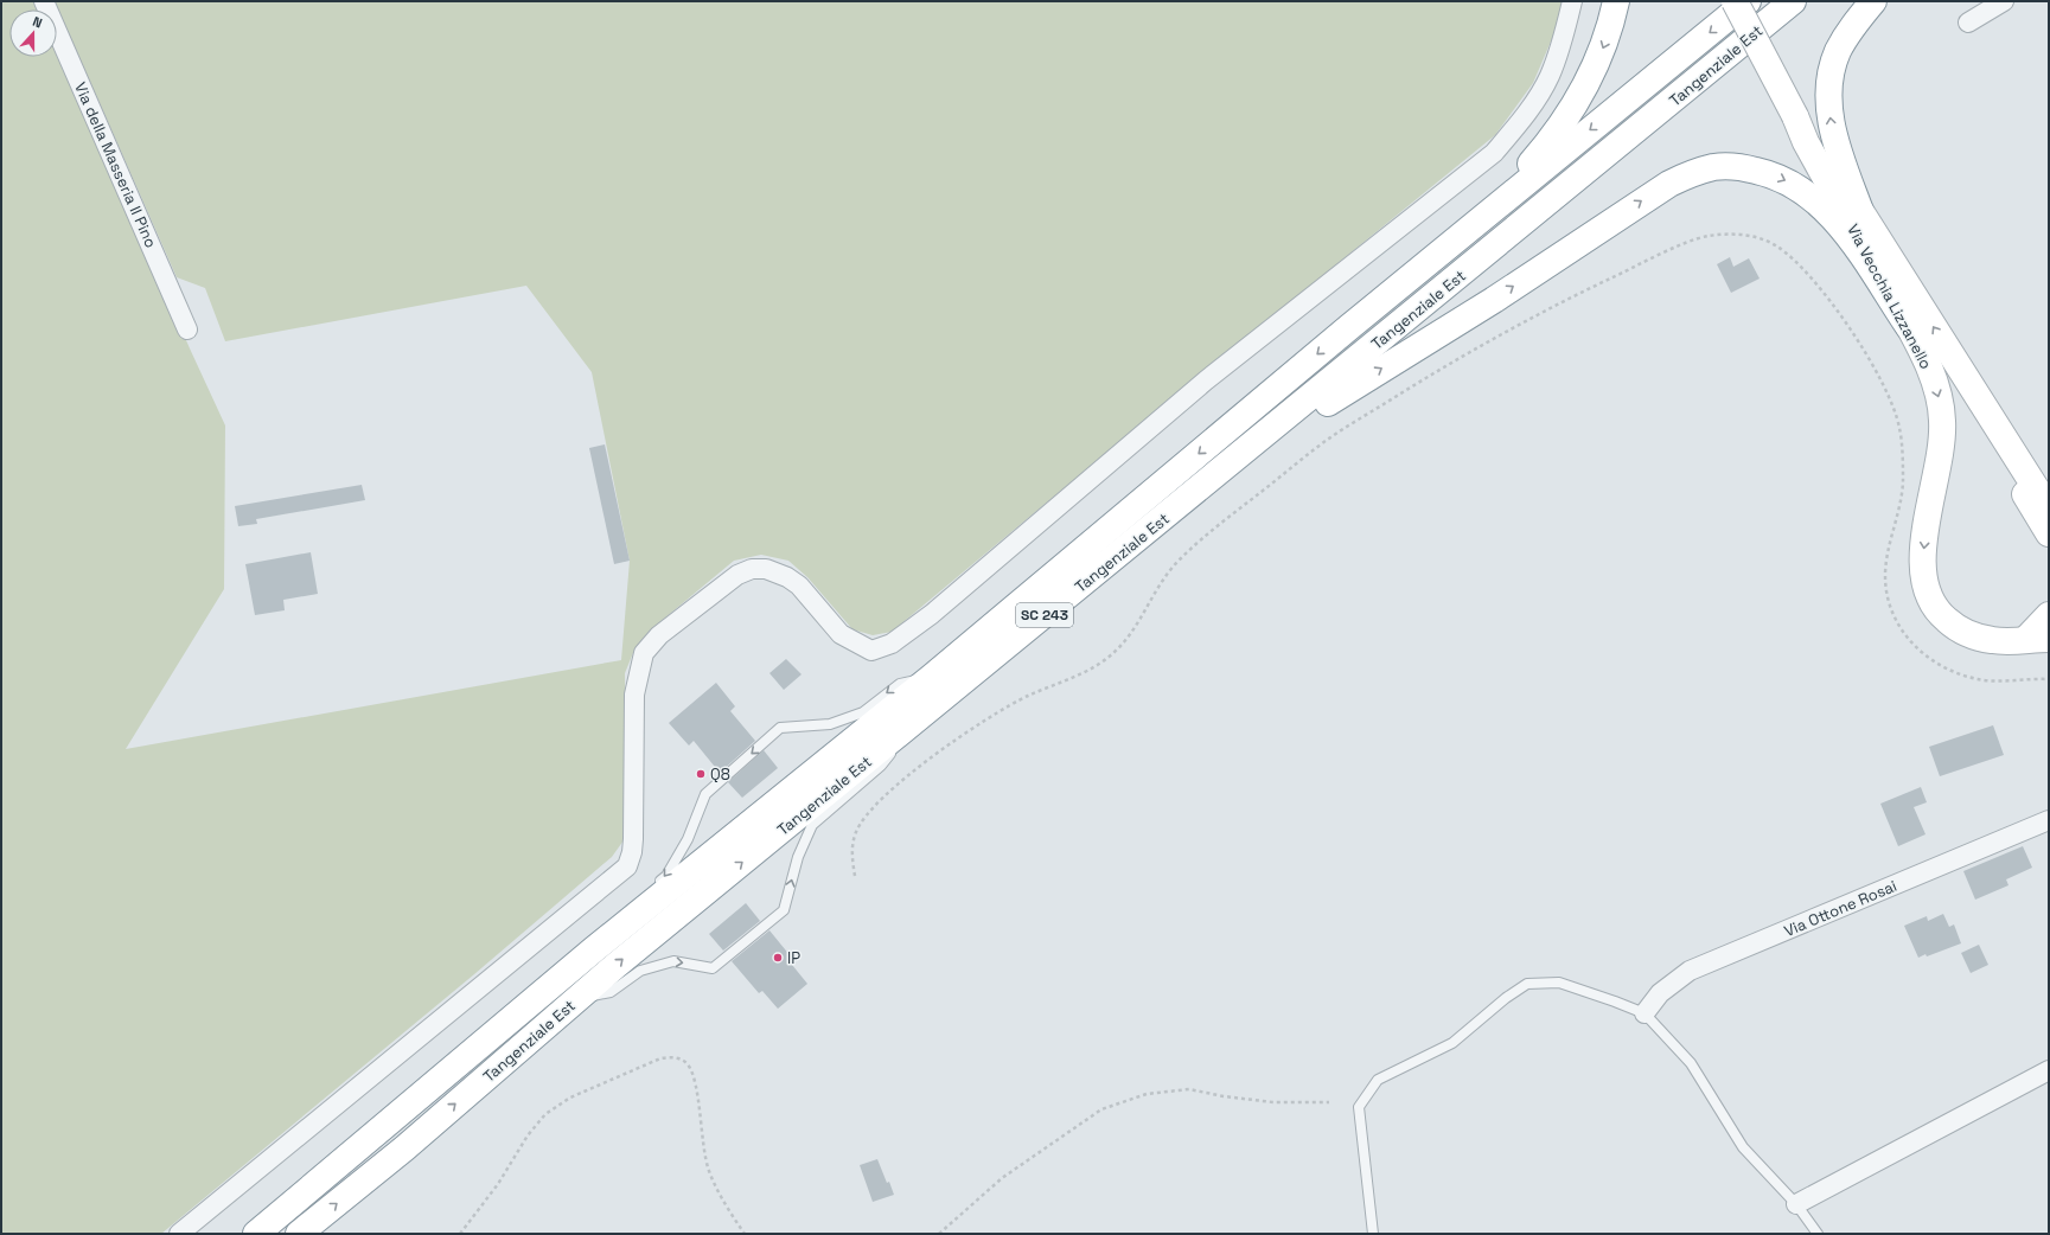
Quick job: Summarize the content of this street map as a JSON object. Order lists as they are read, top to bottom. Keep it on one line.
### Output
{"streets":{"main road":["Tangenziale Est","Via Vecchia Lizzanello","SC 243"],"street":["Via della Masseria Il Pino","Via Ottone Rosai"]},"places":["Q8","IP"],"north":"top"}
